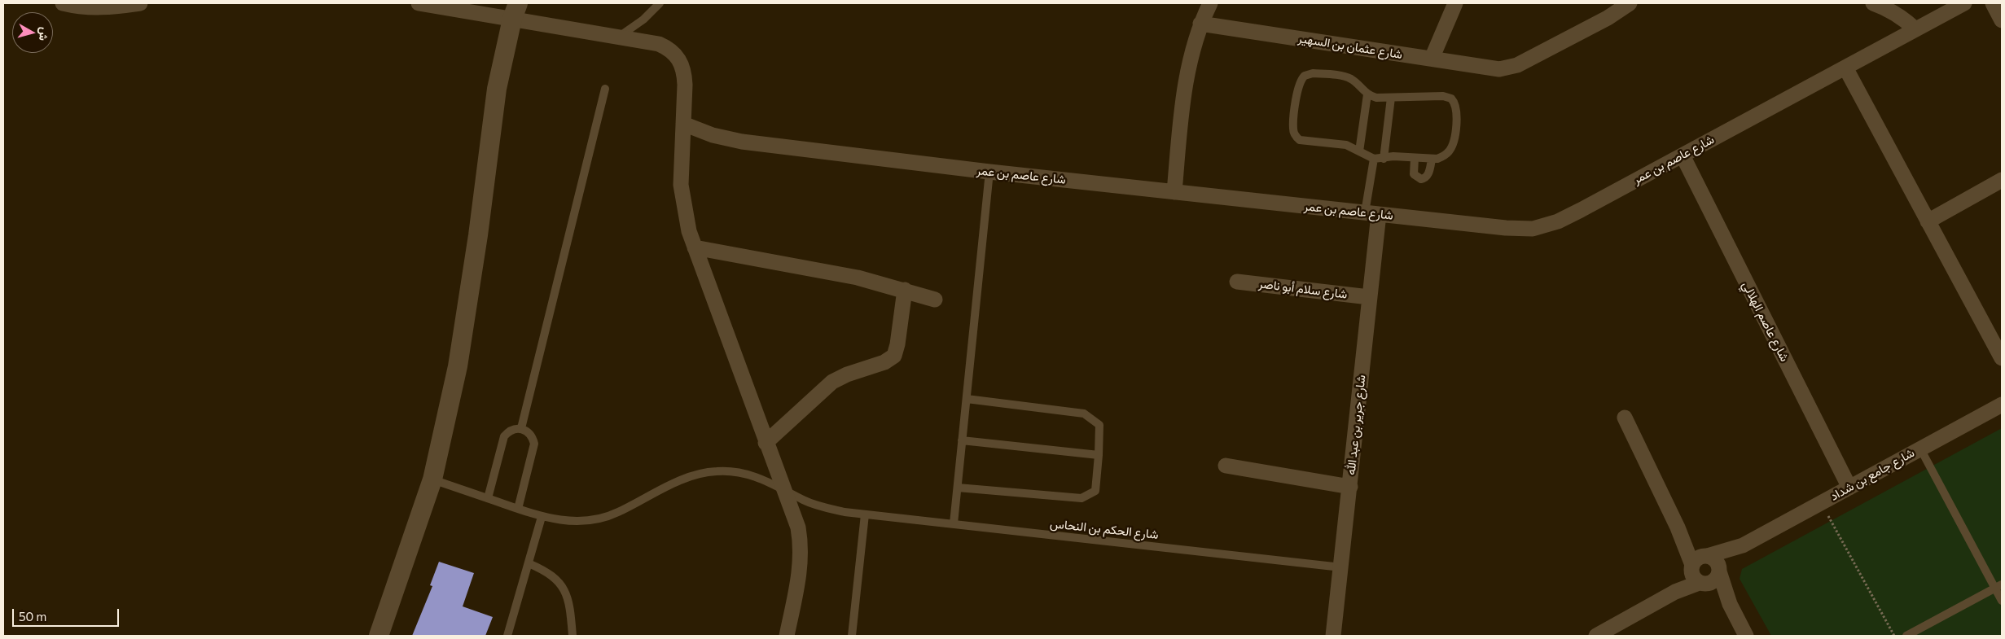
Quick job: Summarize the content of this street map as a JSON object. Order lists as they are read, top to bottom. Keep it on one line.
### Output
{"streets":{"street":["شارع عثمان بن السهير","شارع عاصم بن عمر","شارع سلام أبو ناصر","شارع عاصم الهلالي","شارع جرير بن عبد الله","شارع جامع بن شداد"],"lane":["شارع الحكم بن النحاس"]},"crossings":[["شارع عاصم بن عمر","شارع عاصم الهلالي"],["شارع عاصم بن عمر","شارع جرير بن عبد الله"],["شارع سلام أبو ناصر","شارع جرير بن عبد الله"],["شارع عاصم الهلالي","شارع جامع بن شداد"],["شارع جرير بن عبد الله","شارع الحكم بن النحاس"]],"scale_bar":"50 m","north":"right"}
